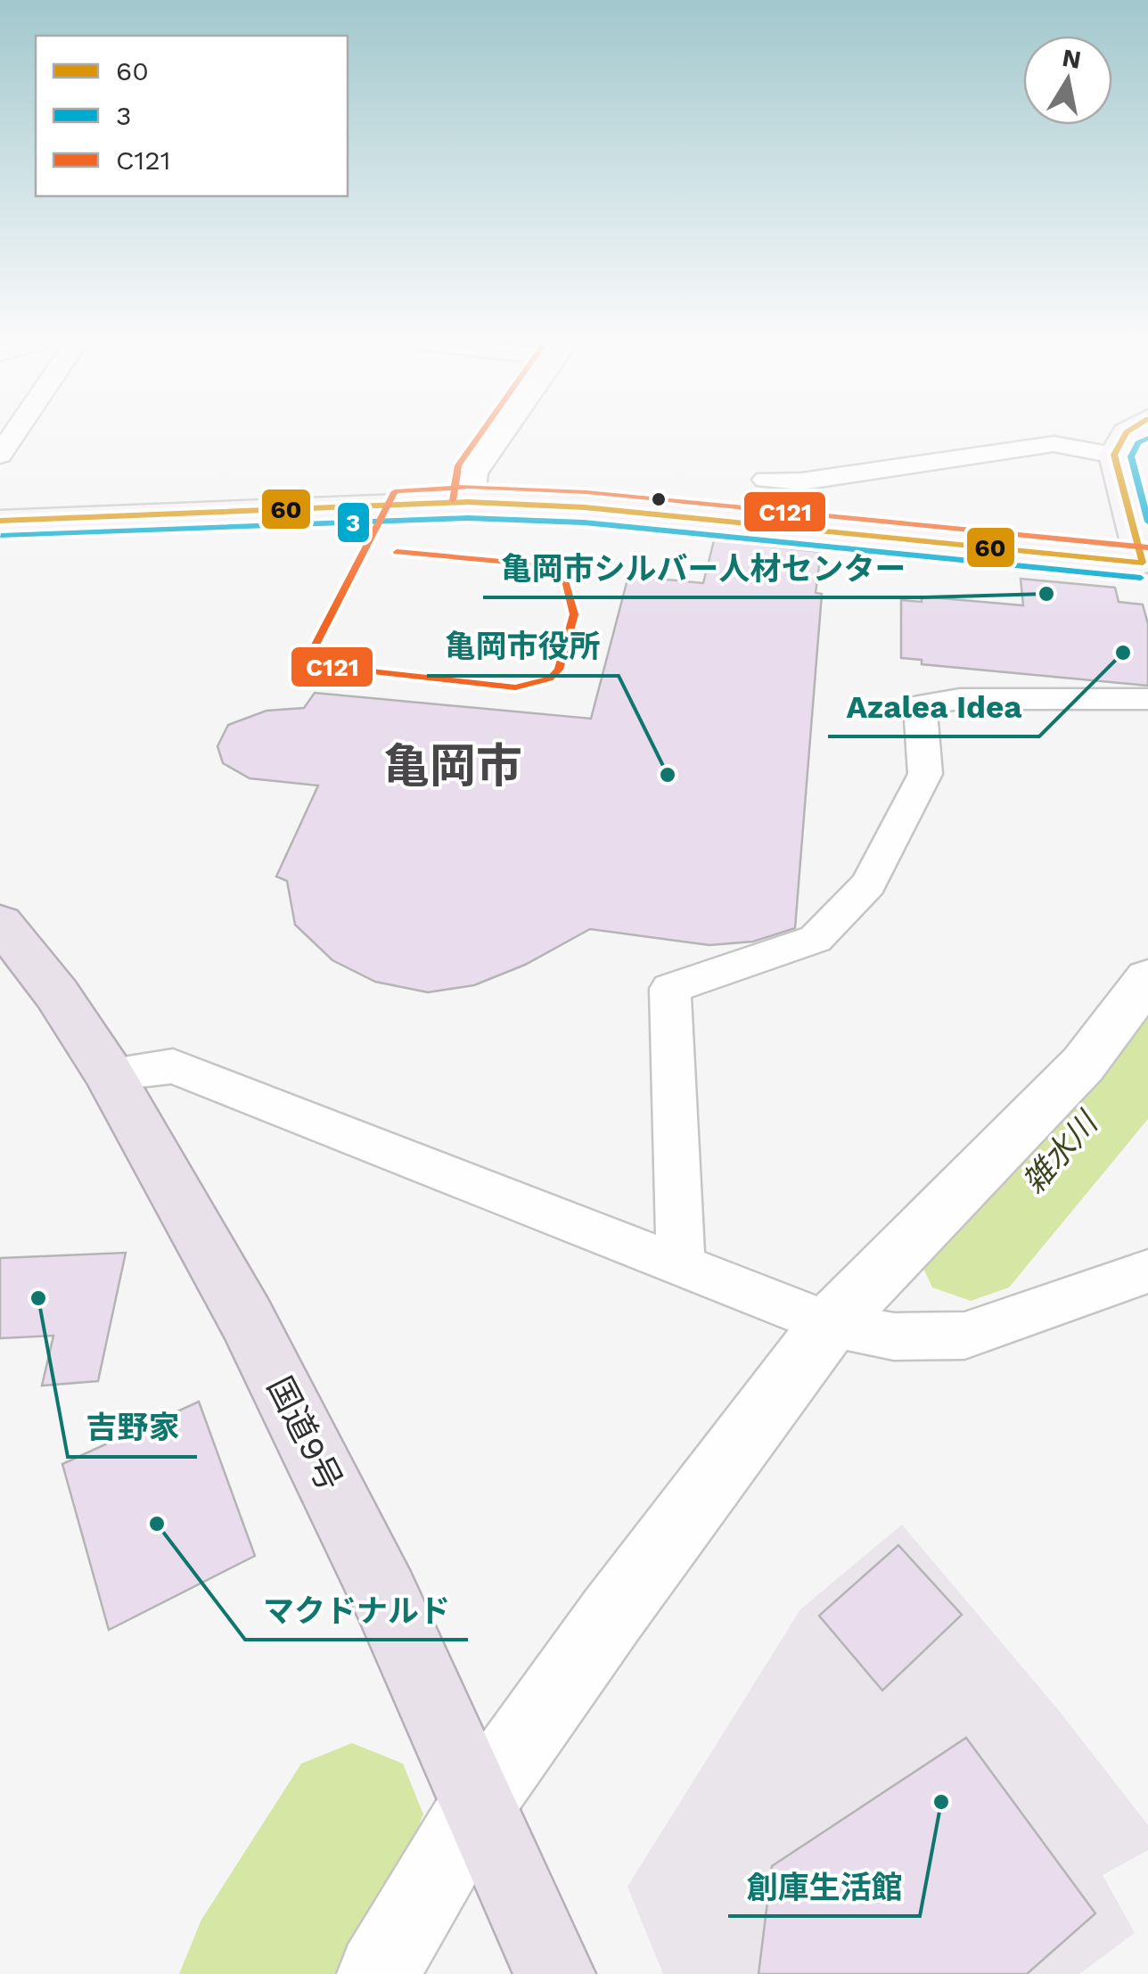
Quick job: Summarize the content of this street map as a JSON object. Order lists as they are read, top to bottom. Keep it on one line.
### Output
{"streets":{"highway":["国道9号"]},"districts":["亀岡市"],"water":["雑水川"],"places":["亀岡市シルバー人材センター","Azalea Idea","亀岡市役所","吉野家","マクドナルド","創庫生活館"],"lines":["transit line 60","transit line C121","transit line 3"],"legend":["60","3","C121"],"north":"top"}
